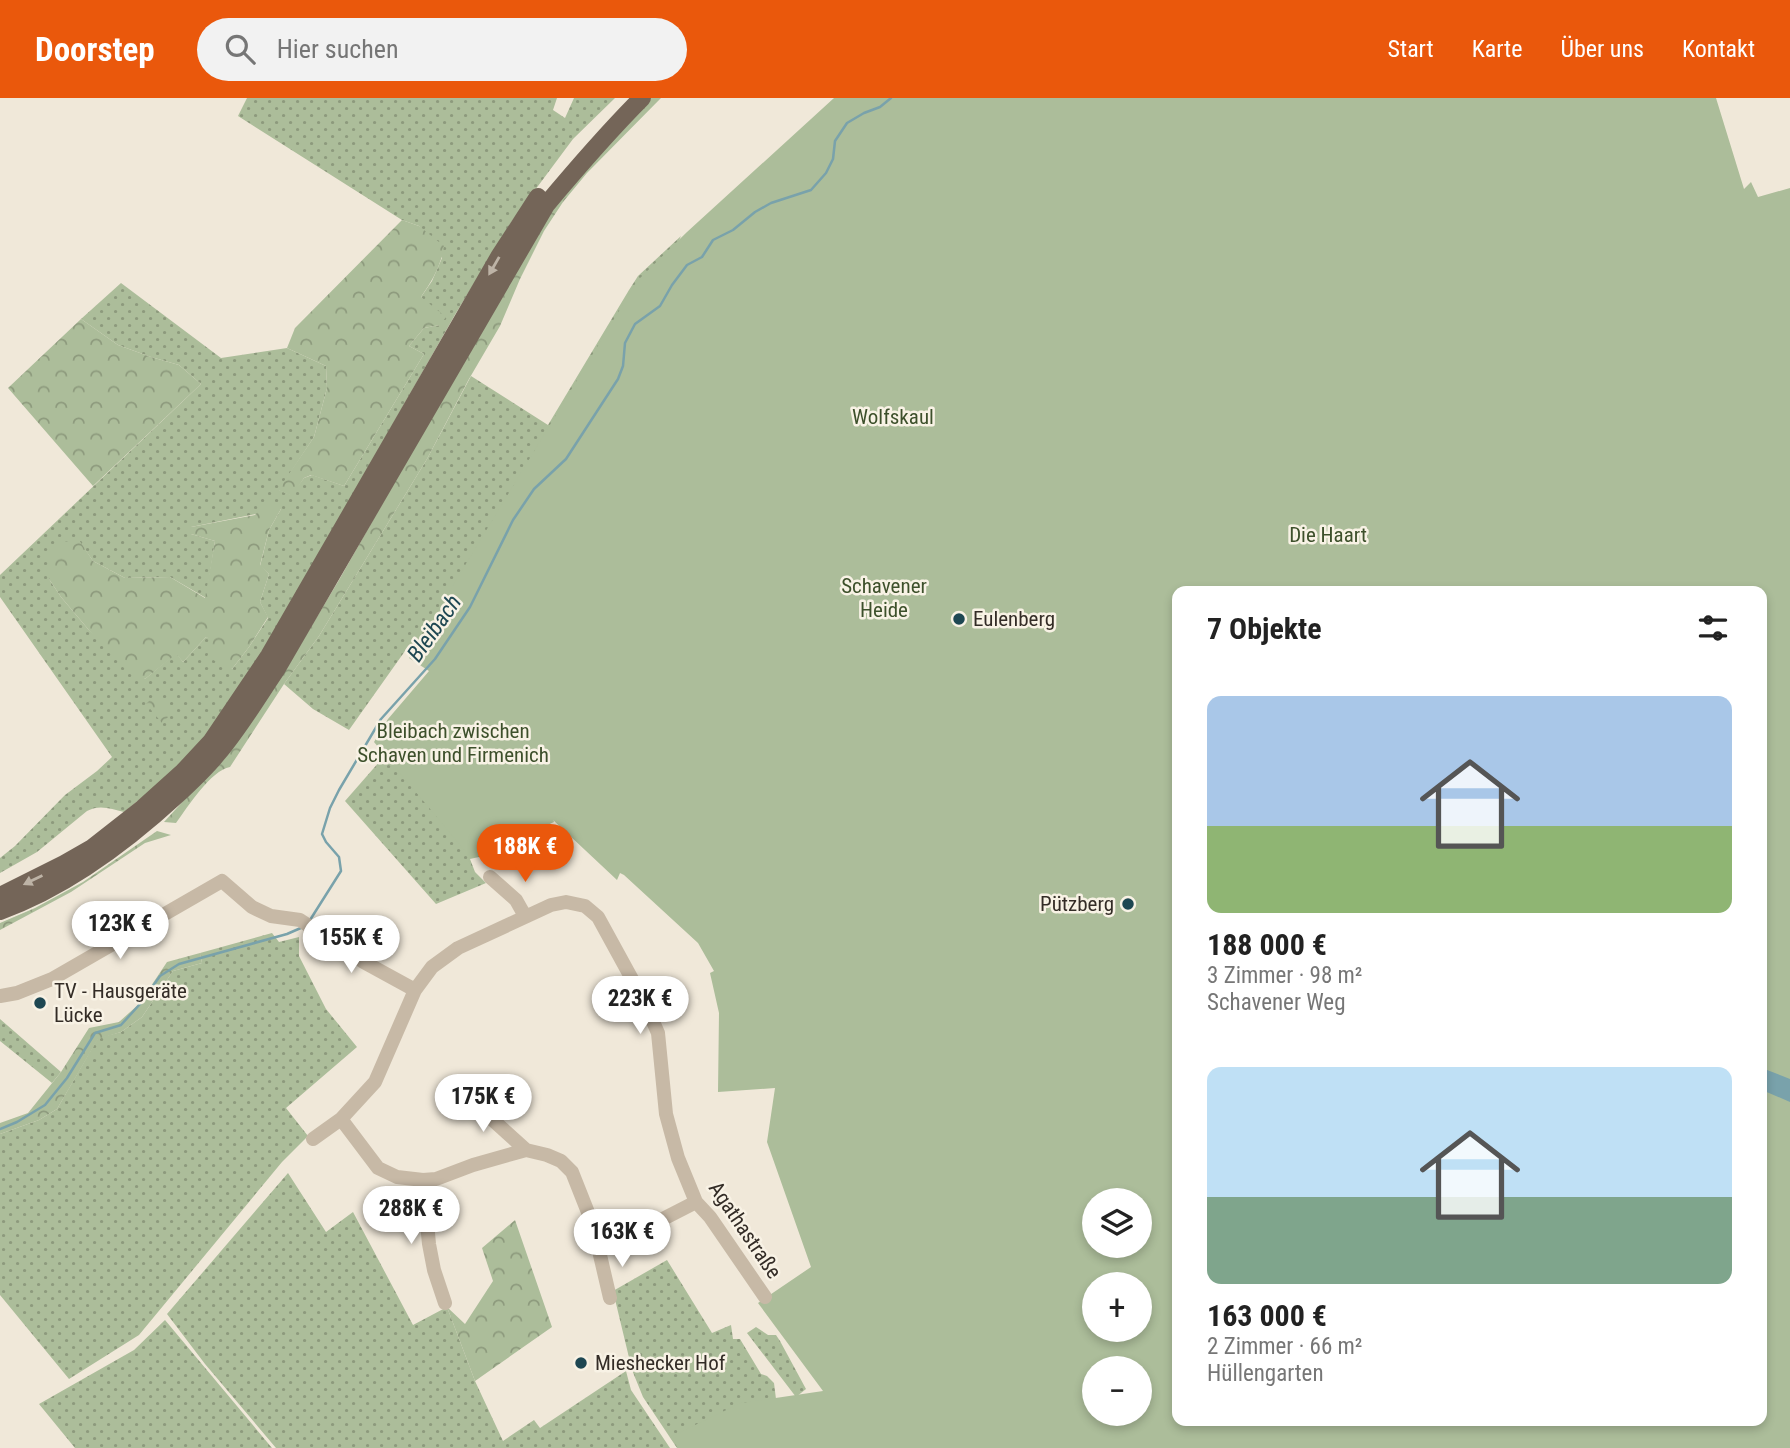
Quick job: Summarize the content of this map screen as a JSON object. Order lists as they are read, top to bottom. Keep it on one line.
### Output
{"streets":{"street":["Agathastraße"]},"water":["Bleibach"],"parks":["Wolfskaul","Die Haart","Schavener Heide","Bleibach zwischen Schaven und Firmenich"],"places":["Eulenberg","Pützberg","TV - Hausgeräte Lücke","Mieshecker Hof"],"page":{"header":"Doorstep","search":"Hier suchen","nav":["Start","Karte","Über uns","Kontakt"],"heading":"7 Objekte","list":[{"name":"188 000 €","note":"3 Zimmer · 98 m² · Schavener Weg"},{"name":"163 000 €","note":"2 Zimmer · 66 m² · Hüllengarten"}],"price":["188K €","123K €","155K €","223K €","175K €","288K €","163K €"],"map_buttons":["+","−"]}}
